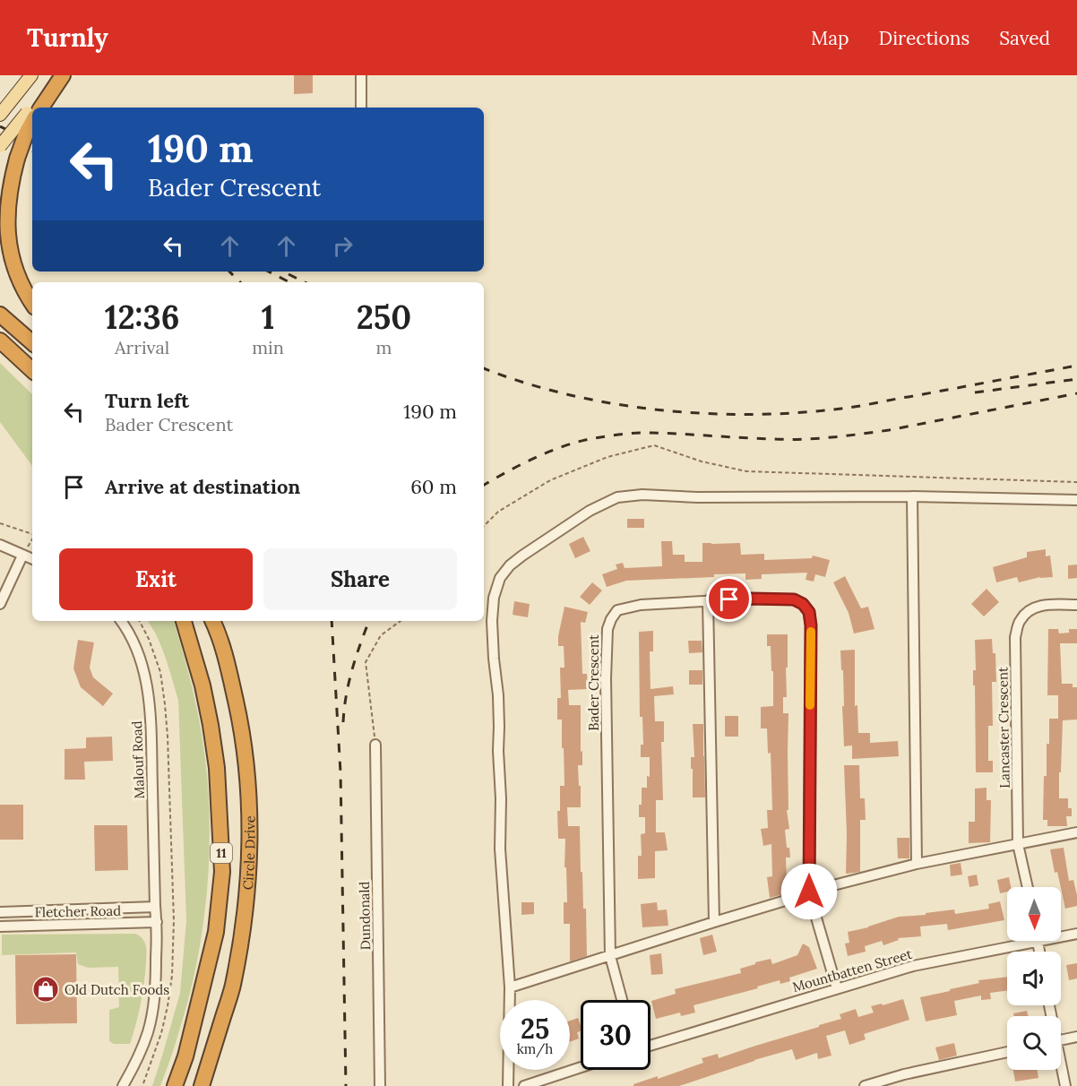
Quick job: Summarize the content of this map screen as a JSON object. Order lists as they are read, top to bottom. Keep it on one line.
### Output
{"streets":{"highway":["11","Circle Drive"],"street":["Bader Crescent","Lancaster Crescent","Malouf Road","Fletcher Road","Dundonald","Mountbatten Street"]},"crossings":[["Bader Crescent","Mountbatten Street"],["Malouf Road","Fletcher Road"]],"places":{"shop":["Old Dutch Foods"]},"north":"bottom","page":{"header":"Turnly","nav":["Map","Directions","Saved"],"turn":["190 m","Bader Crescent"],"eta":["12:36","Arrival","1","min","250","m"],"list":[{"name":"Turn left","note":"Bader Crescent","value":"190 m"},{"name":"Arrive at destination","value":"60 m"}],"buttons":["Exit","Share"],"speed":"25 km/h","limit":"30"}}
